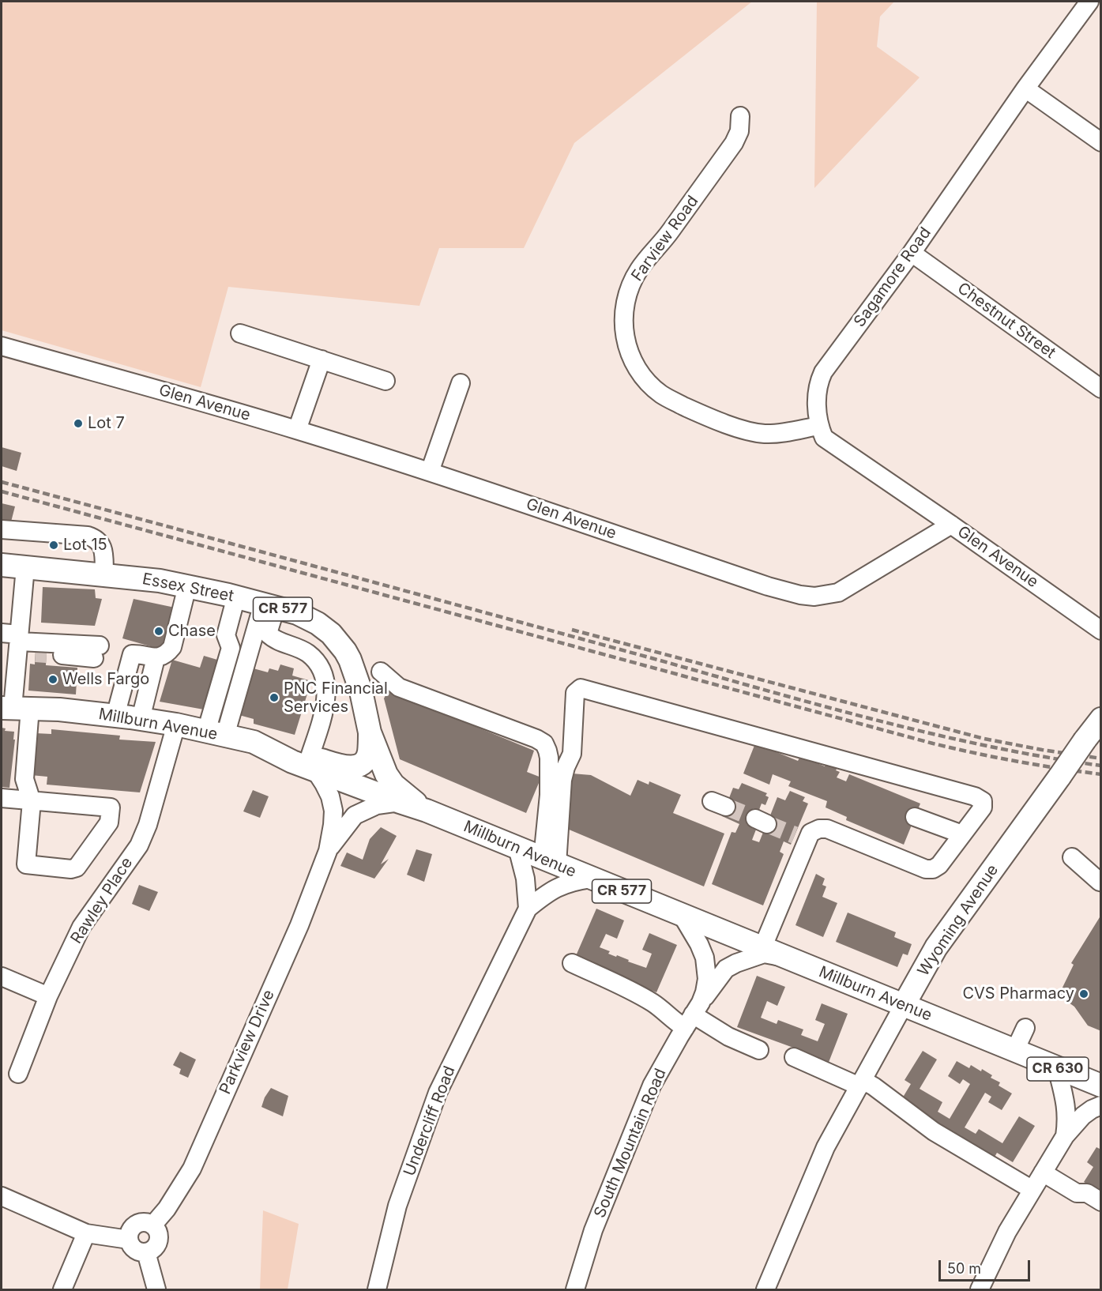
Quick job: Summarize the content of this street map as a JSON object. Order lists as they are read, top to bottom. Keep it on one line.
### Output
{"streets":{"main road":["Essex Street","CR 577","Millburn Avenue","Wyoming Avenue","CR 630"],"street":["Farview Road","Sagamore Road","Chestnut Street","Glen Avenue","Rawley Place","Parkview Drive","Undercliff Road","South Mountain Road"]},"crossings":[["Farview Road","Sagamore Road"],["Sagamore Road","Chestnut Street"],["Essex Street","Millburn Avenue"],["Millburn Avenue","Rawley Place"],["Millburn Avenue","Wyoming Avenue"],["Millburn Avenue","Parkview Drive"],["Millburn Avenue","Undercliff Road"],["Millburn Avenue","South Mountain Road"]],"places":["Lot 7","Lot 15","Chase","Wells Fargo","PNC Financial Services","CVS Pharmacy"],"scale_bar":"50 m"}
